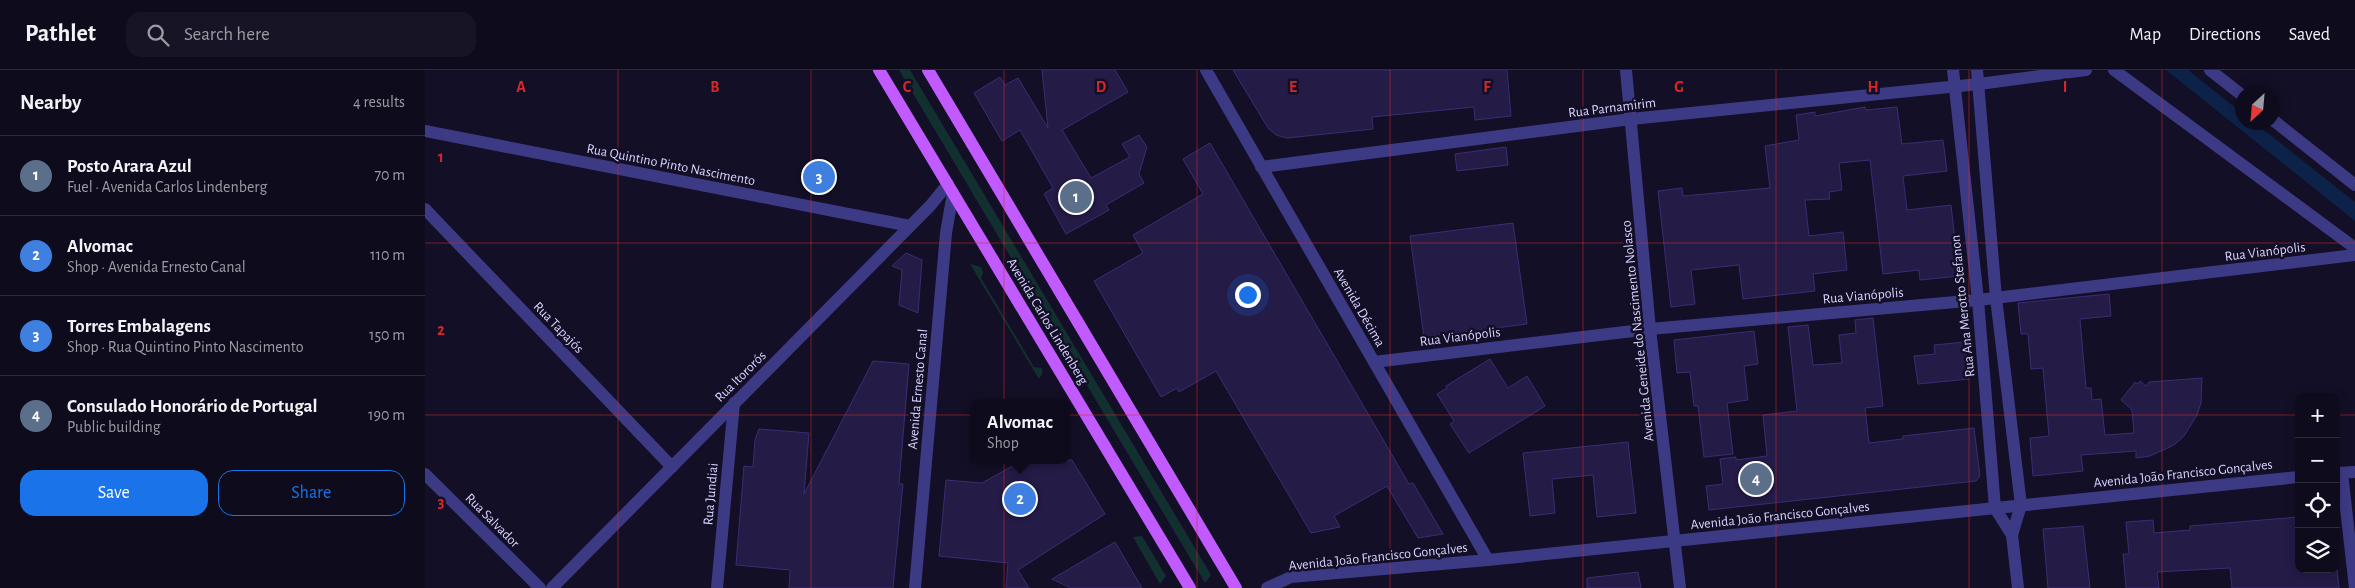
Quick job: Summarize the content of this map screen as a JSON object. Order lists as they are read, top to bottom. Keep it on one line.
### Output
{"streets":{"main road":["Avenida Carlos Lindenberg"],"street":["Rua Parnamirim","Rua Quintino Pinto Nascimento","Rua Vianópolis","Rua Ana Merotto Stefanon","Avenida Décima","Rua Tapajós","Avenida Geneide do Nascimento Nolasco","Rua Itororós","Avenida Ernesto Canal","Avenida João Francisco Gonçalves","Rua Jundiai","Rua Salvador"]},"crossings":[["Rua Parnamirim","Rua Ana Merotto Stefanon"],["Rua Parnamirim","Avenida Décima"],["Rua Parnamirim","Avenida Geneide do Nascimento Nolasco"],["Rua Quintino Pinto Nascimento","Rua Itororós"],["Rua Vianópolis","Rua Ana Merotto Stefanon"],["Rua Vianópolis","Avenida Décima"],["Rua Vianópolis","Avenida Geneide do Nascimento Nolasco"],["Rua Ana Merotto Stefanon","Avenida João Francisco Gonçalves"],["Avenida Décima","Avenida João Francisco Gonçalves"],["Avenida Carlos Lindenberg","Rua Itororós"],["Avenida Carlos Lindenberg","Avenida Ernesto Canal"],["Rua Tapajós","Rua Itororós"],["Avenida Geneide do Nascimento Nolasco","Avenida João Francisco Gonçalves"],["Rua Itororós","Avenida Ernesto Canal"],["Rua Itororós","Rua Jundiai"]],"north":"bottom left","page":{"header":"Pathlet","search":"Search here","nav":["Map","Directions","Saved"],"heading":["Nearby","4 results"],"list":[{"mark":"1","name":"Posto Arara Azul","note":"Fuel · Avenida Carlos Lindenberg","value":"70 m"},{"mark":"2","name":"Alvomac","note":"Shop · Avenida Ernesto Canal","value":"110 m"},{"mark":"3","name":"Torres Embalagens","note":"Shop · Rua Quintino Pinto Nascimento","value":"150 m"},{"mark":"4","name":"Consulado Honorário de Portugal","note":"Public building","value":"190 m"}],"pins":["3","1","4","2"],"map_buttons":["+","−"],"popup":["Alvomac","Shop"],"buttons":["Save","Share"]},"grid":{"columns":["A","B","C","D","E","F","G","H","I"],"rows":["1","2","3"]}}
